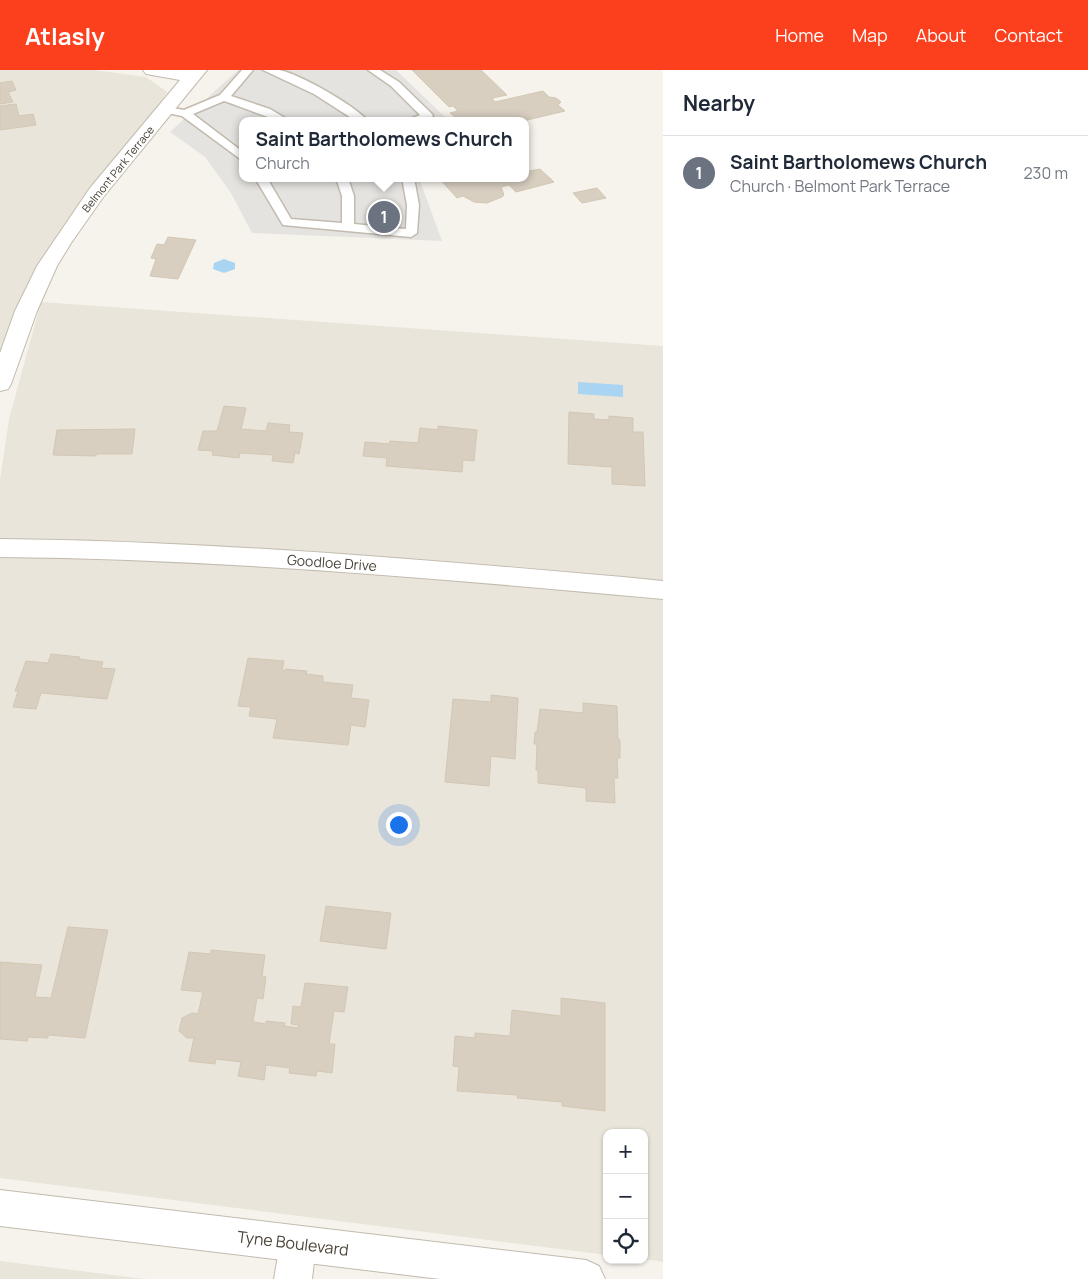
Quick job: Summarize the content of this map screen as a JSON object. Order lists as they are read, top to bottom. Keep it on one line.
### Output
{"streets":{"street":["Belmont Park Terrace","Goodloe Drive","Tyne Boulevard"]},"page":{"header":"Atlasly","nav":["Home","Map","About","Contact"],"heading":"Nearby","popup":["Saint Bartholomews Church","Church"],"list":[{"mark":"1","name":"Saint Bartholomews Church","note":"Church · Belmont Park Terrace","value":"230 m"}],"pins":"1","map_buttons":["+","−"]}}
